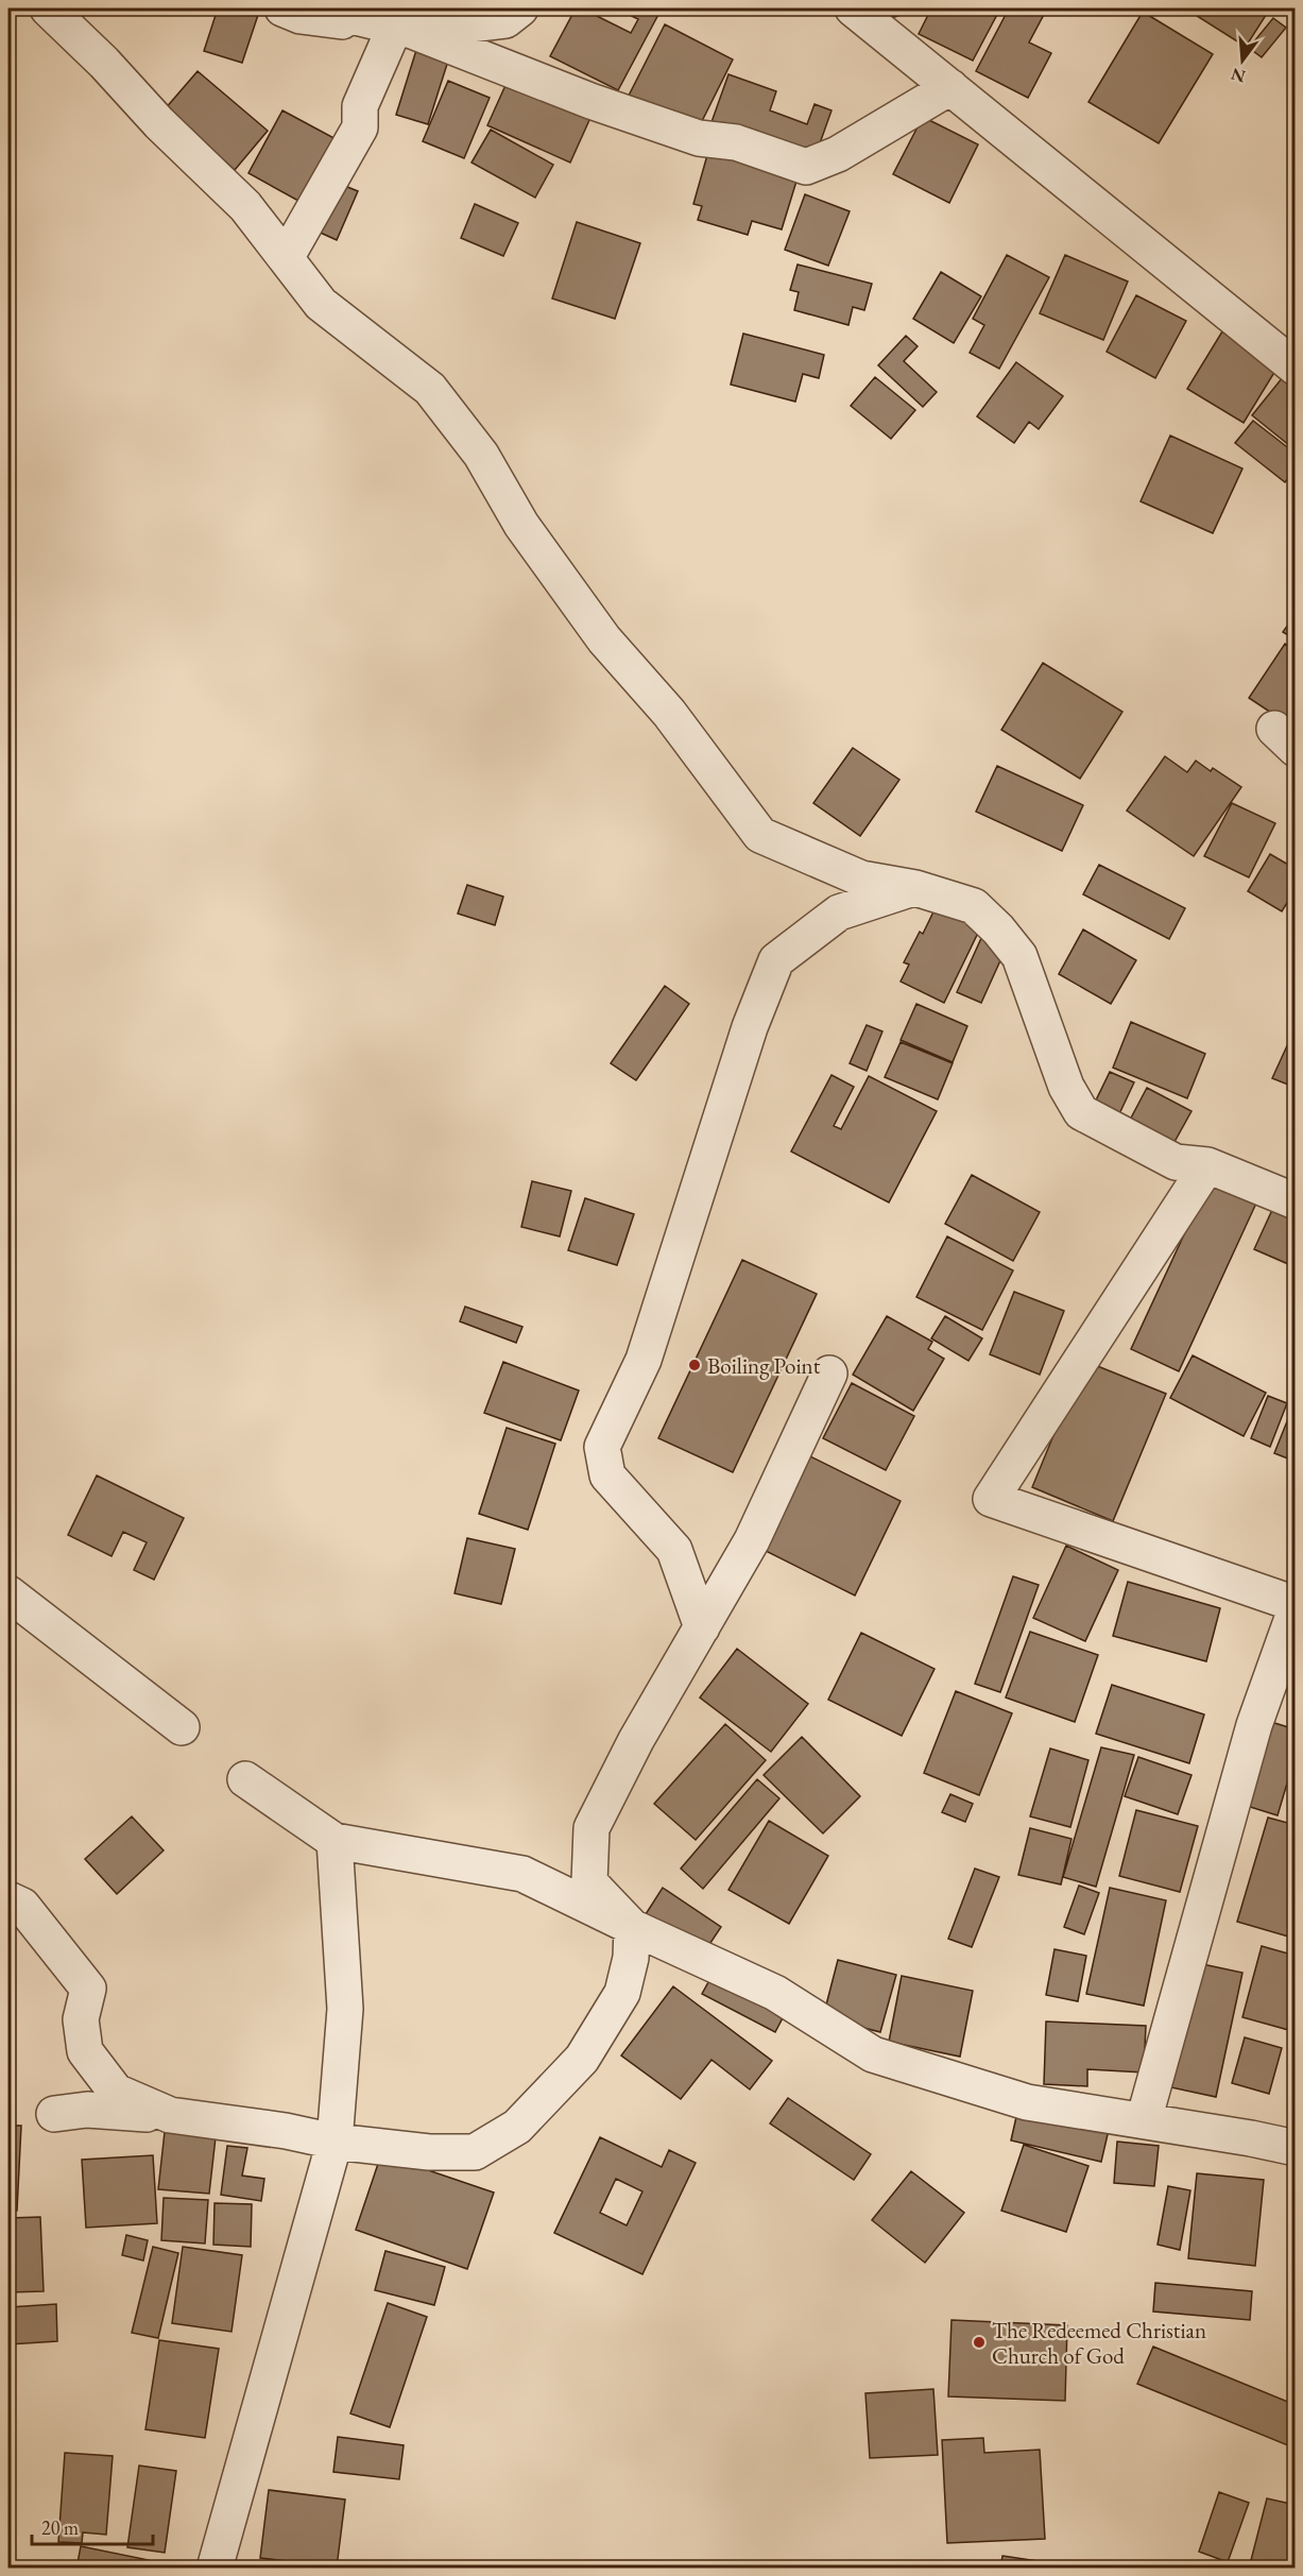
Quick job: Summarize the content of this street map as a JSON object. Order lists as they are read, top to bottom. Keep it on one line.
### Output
{"places":["Boiling Point","The Redeemed Christian Church of God"],"scale_bar":"20 m","north":"bottom"}
